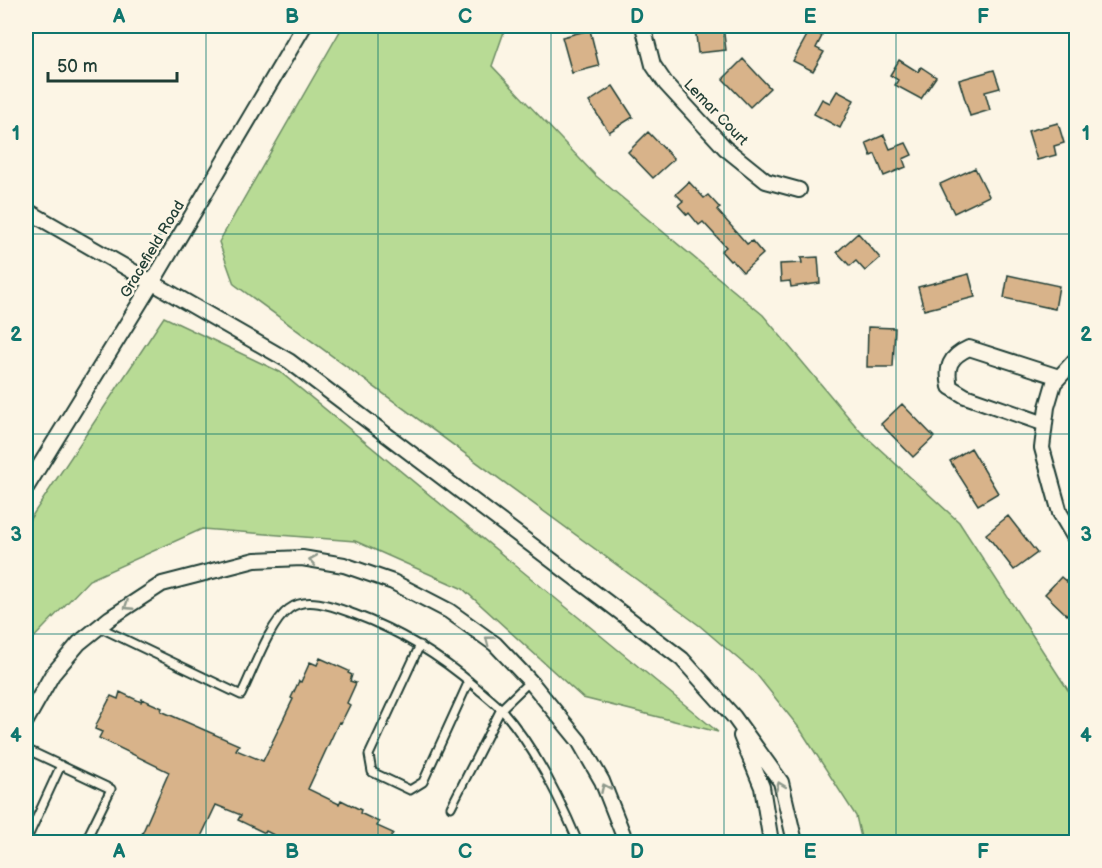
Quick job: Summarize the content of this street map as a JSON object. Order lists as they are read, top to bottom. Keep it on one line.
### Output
{"streets":{"street":["Lemar Court","Gracefield Road"]},"scale_bar":"50 m","grid":{"columns":["A","B","C","D","E","F"],"rows":["1","2","3","4"]}}
